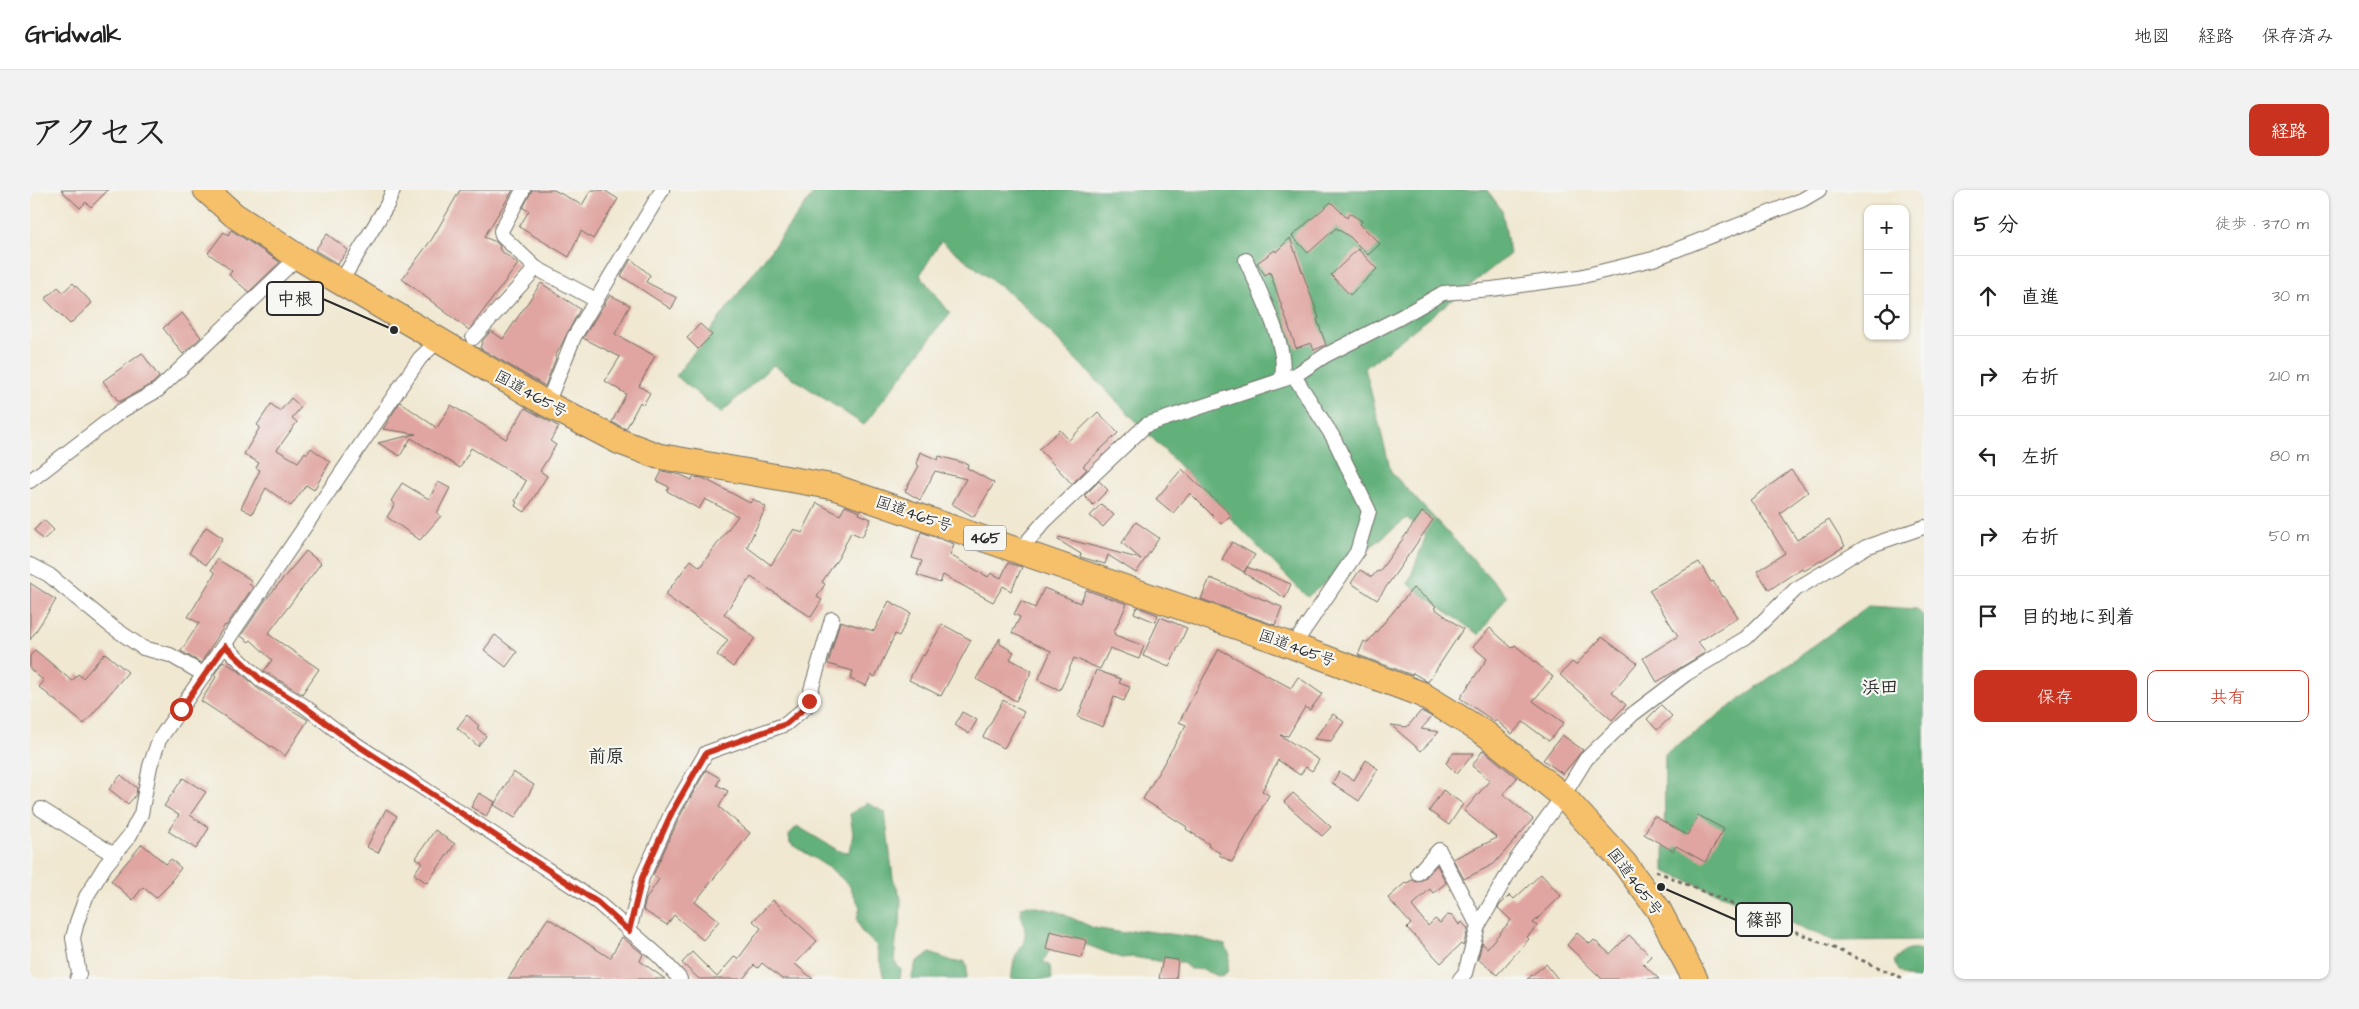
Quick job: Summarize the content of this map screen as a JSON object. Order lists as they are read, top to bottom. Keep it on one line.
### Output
{"streets":{"highway":["国道465号","465"]},"districts":["浜田","前原"],"places":["中根","篠部"],"page":{"header":"Gridwalk","nav":["地図","経路","保存済み"],"title":"アクセス","buttons":["経路",["保存","共有"]],"heading":["5 分","徒歩 · 370 m"],"map_buttons":["+","−"],"list":[["直進","30 m"],["右折","210 m"],["左折","80 m"],["右折","50 m"],"目的地に到着"]}}
